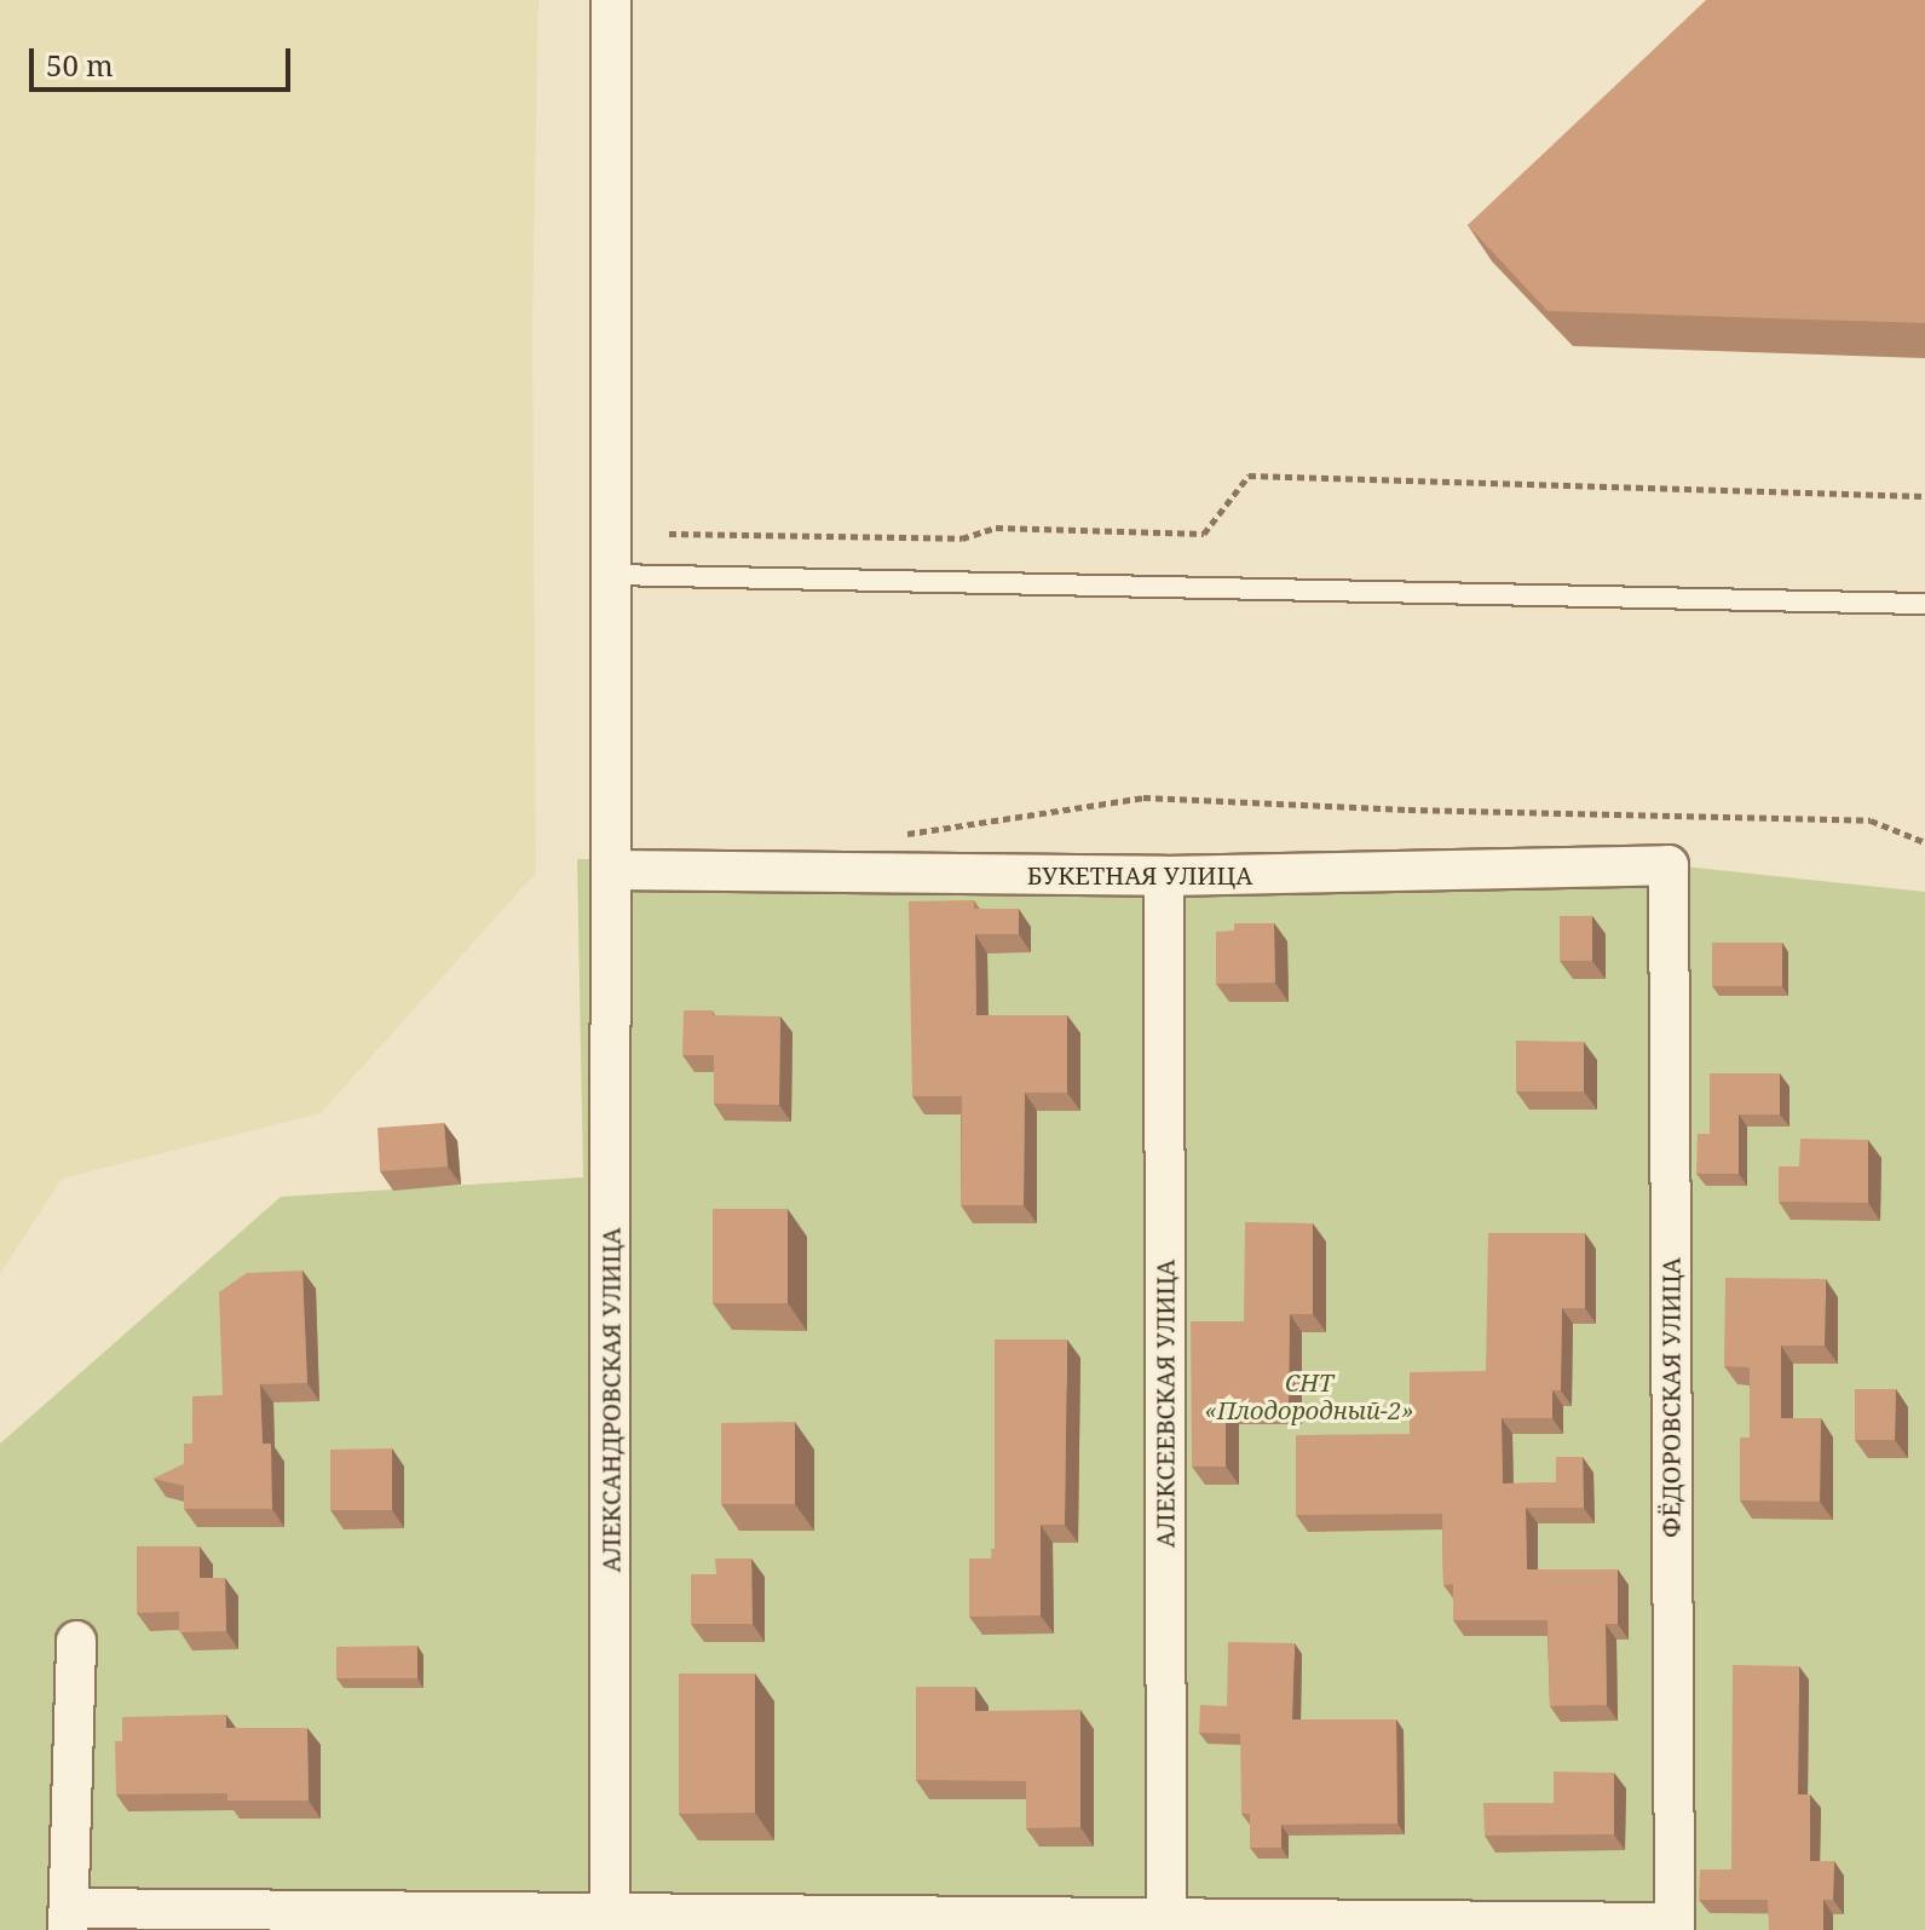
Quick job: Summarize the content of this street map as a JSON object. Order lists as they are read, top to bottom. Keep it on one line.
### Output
{"streets":{"street":["БУКЕТНАЯ УЛИЦА","ФЁДОРОВСКАЯ УЛИЦА","АЛЕКСАНДРОВСКАЯ УЛИЦА","АЛЕКСЕЕВСКАЯ УЛИЦА"]},"crossings":[["БУКЕТНАЯ УЛИЦА","ФЁДОРОВСКАЯ УЛИЦА"],["БУКЕТНАЯ УЛИЦА","АЛЕКСАНДРОВСКАЯ УЛИЦА"],["БУКЕТНАЯ УЛИЦА","АЛЕКСЕЕВСКАЯ УЛИЦА"]],"parks":["СНТ «Плодородный-2»"],"scale_bar":"50 m"}
